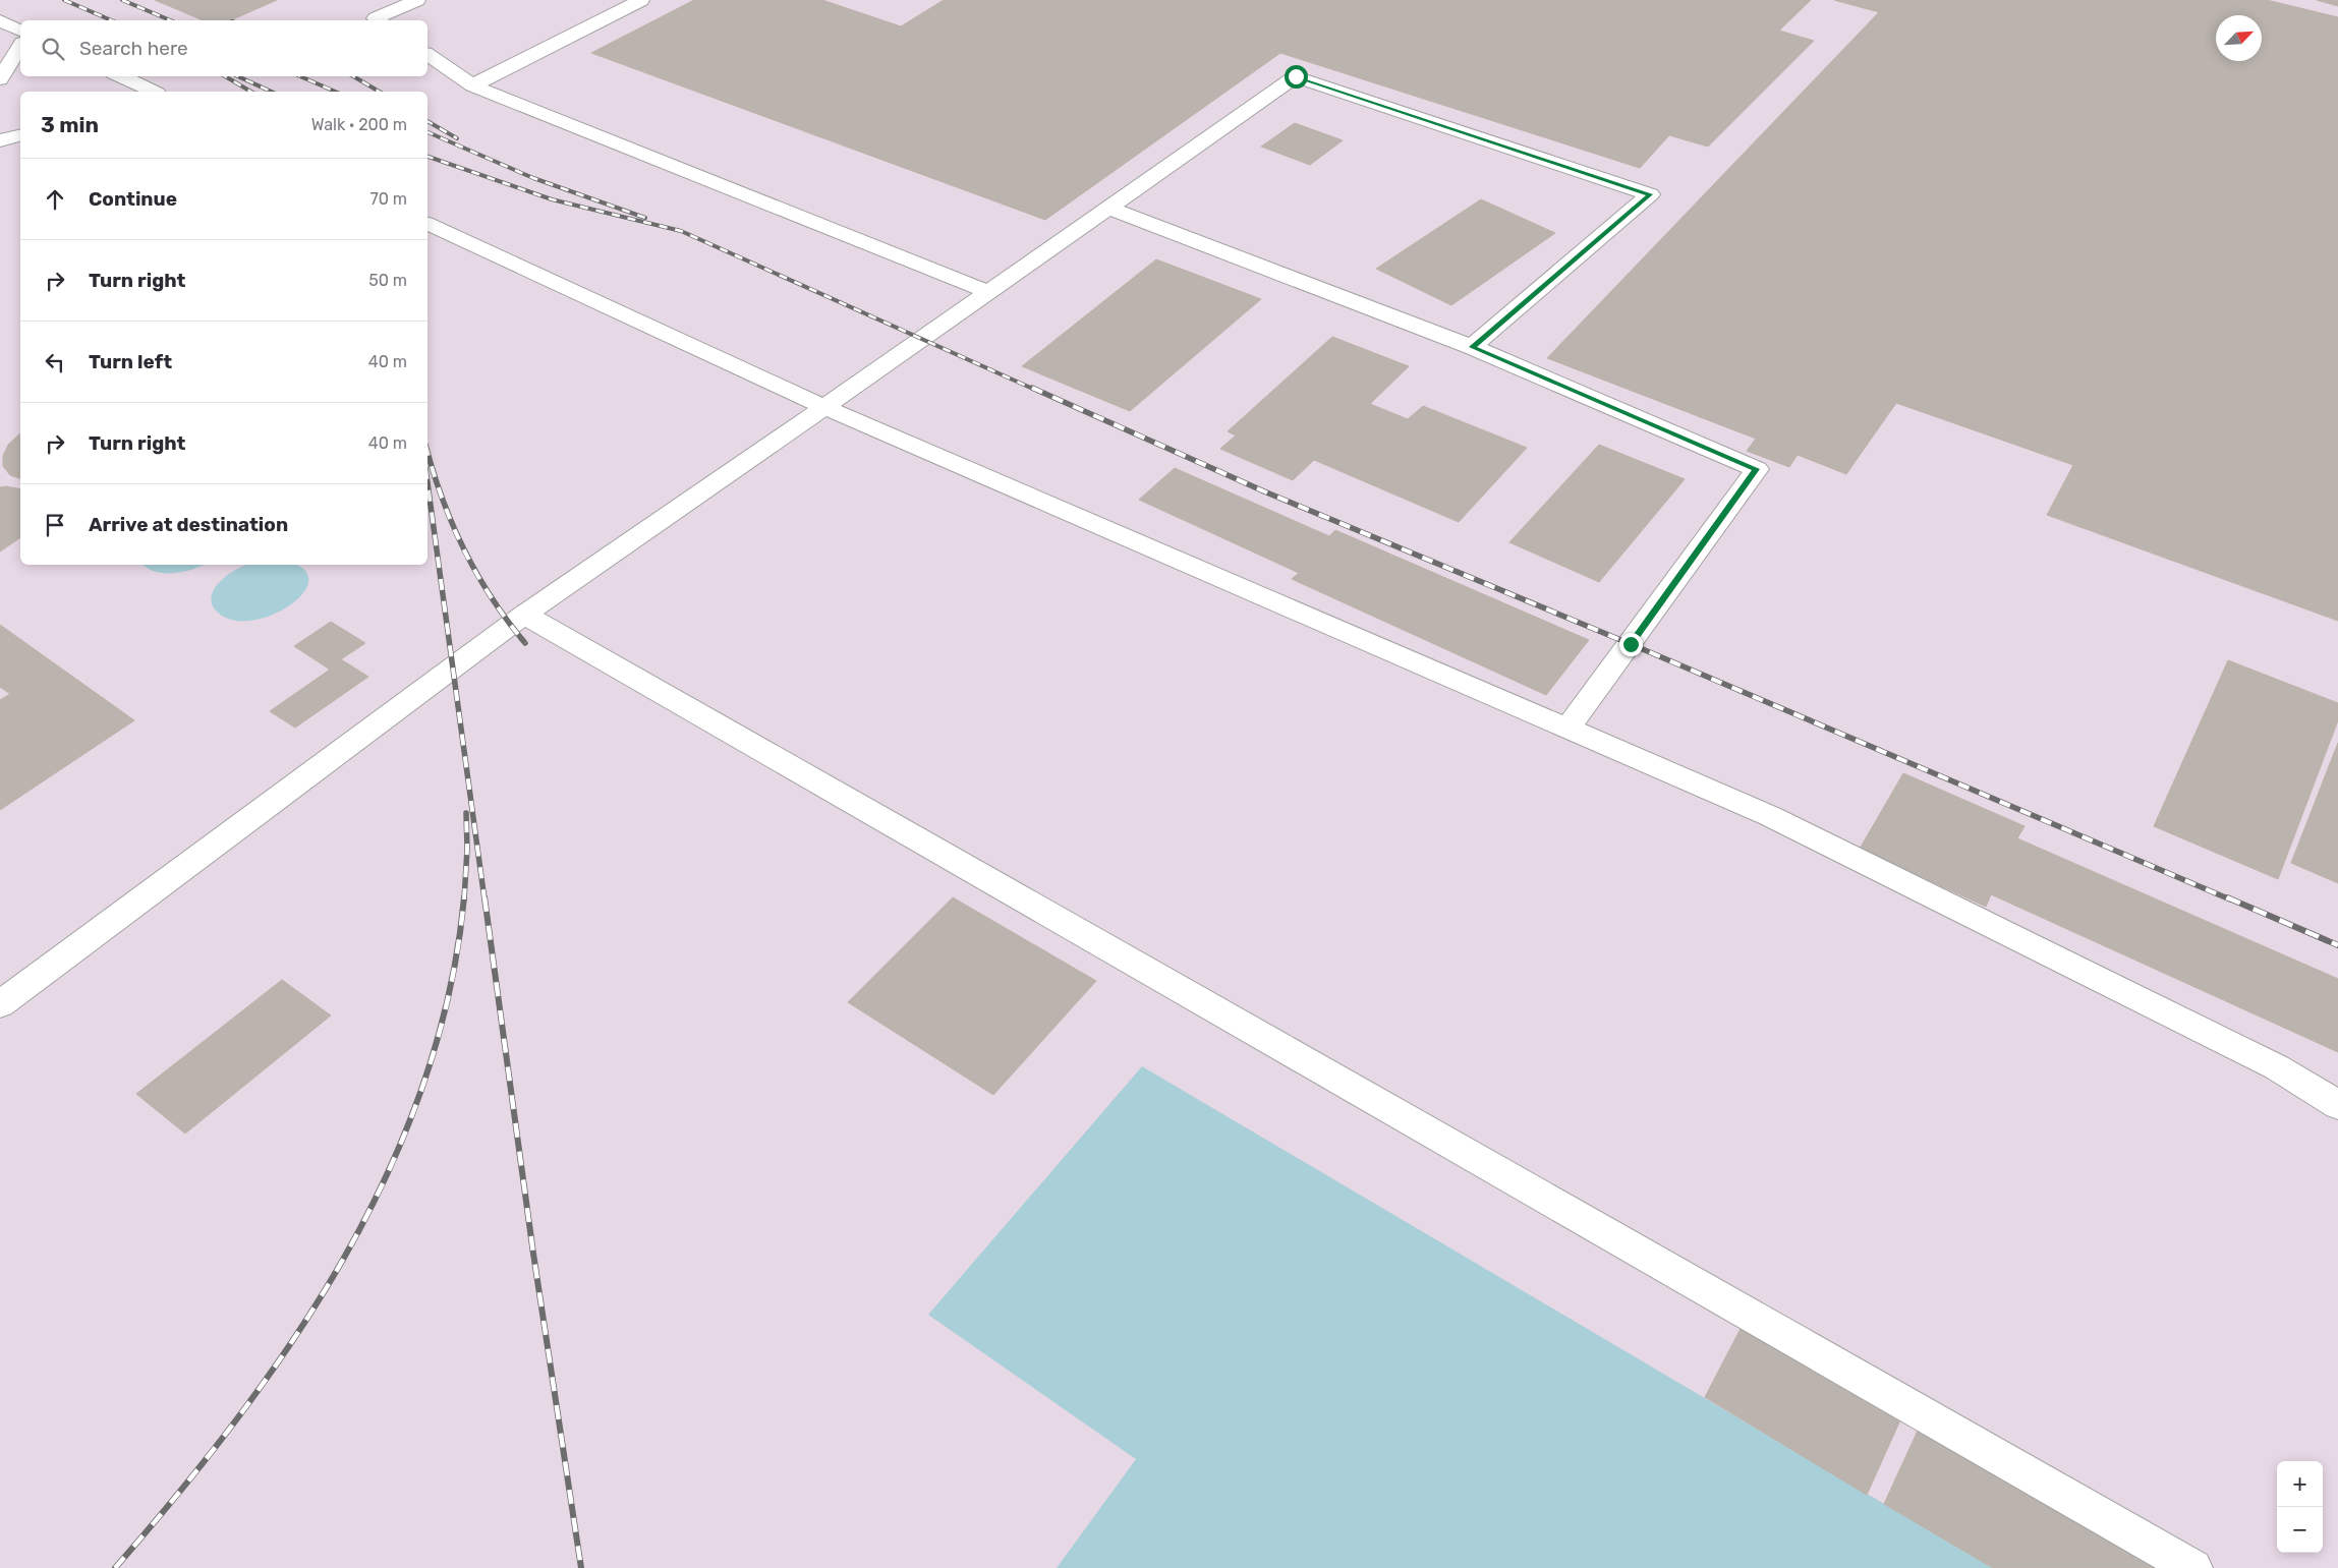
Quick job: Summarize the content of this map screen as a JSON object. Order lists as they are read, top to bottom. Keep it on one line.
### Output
{"north":"top right","page":{"search":"Search here","heading":["3 min","Walk · 200 m"],"list":[["Continue","70 m"],["Turn right","50 m"],["Turn left","40 m"],["Turn right","40 m"],"Arrive at destination"],"map_buttons":["+","−"]}}
